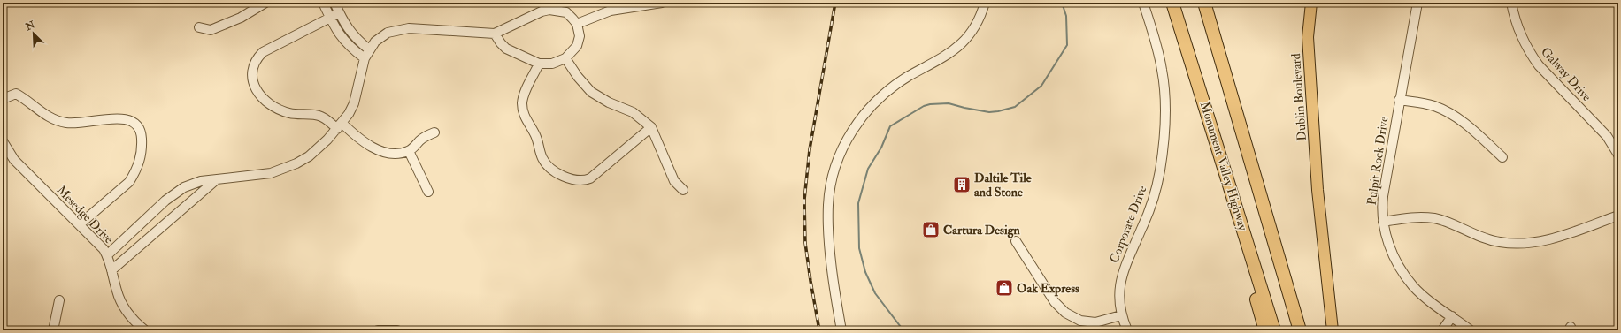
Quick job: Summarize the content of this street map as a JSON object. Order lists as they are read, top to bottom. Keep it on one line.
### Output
{"streets":{"highway":["Monument Valley Highway"],"main road":["Dublin Boulevard"],"street":["Galway Drive","Pulpit Rock Drive","Mesedge Drive","Corporate Drive"]},"places":{"building":["Daltile Tile and Stone"],"shop":["Cartura Design","Oak Express"]},"north":"top left"}
